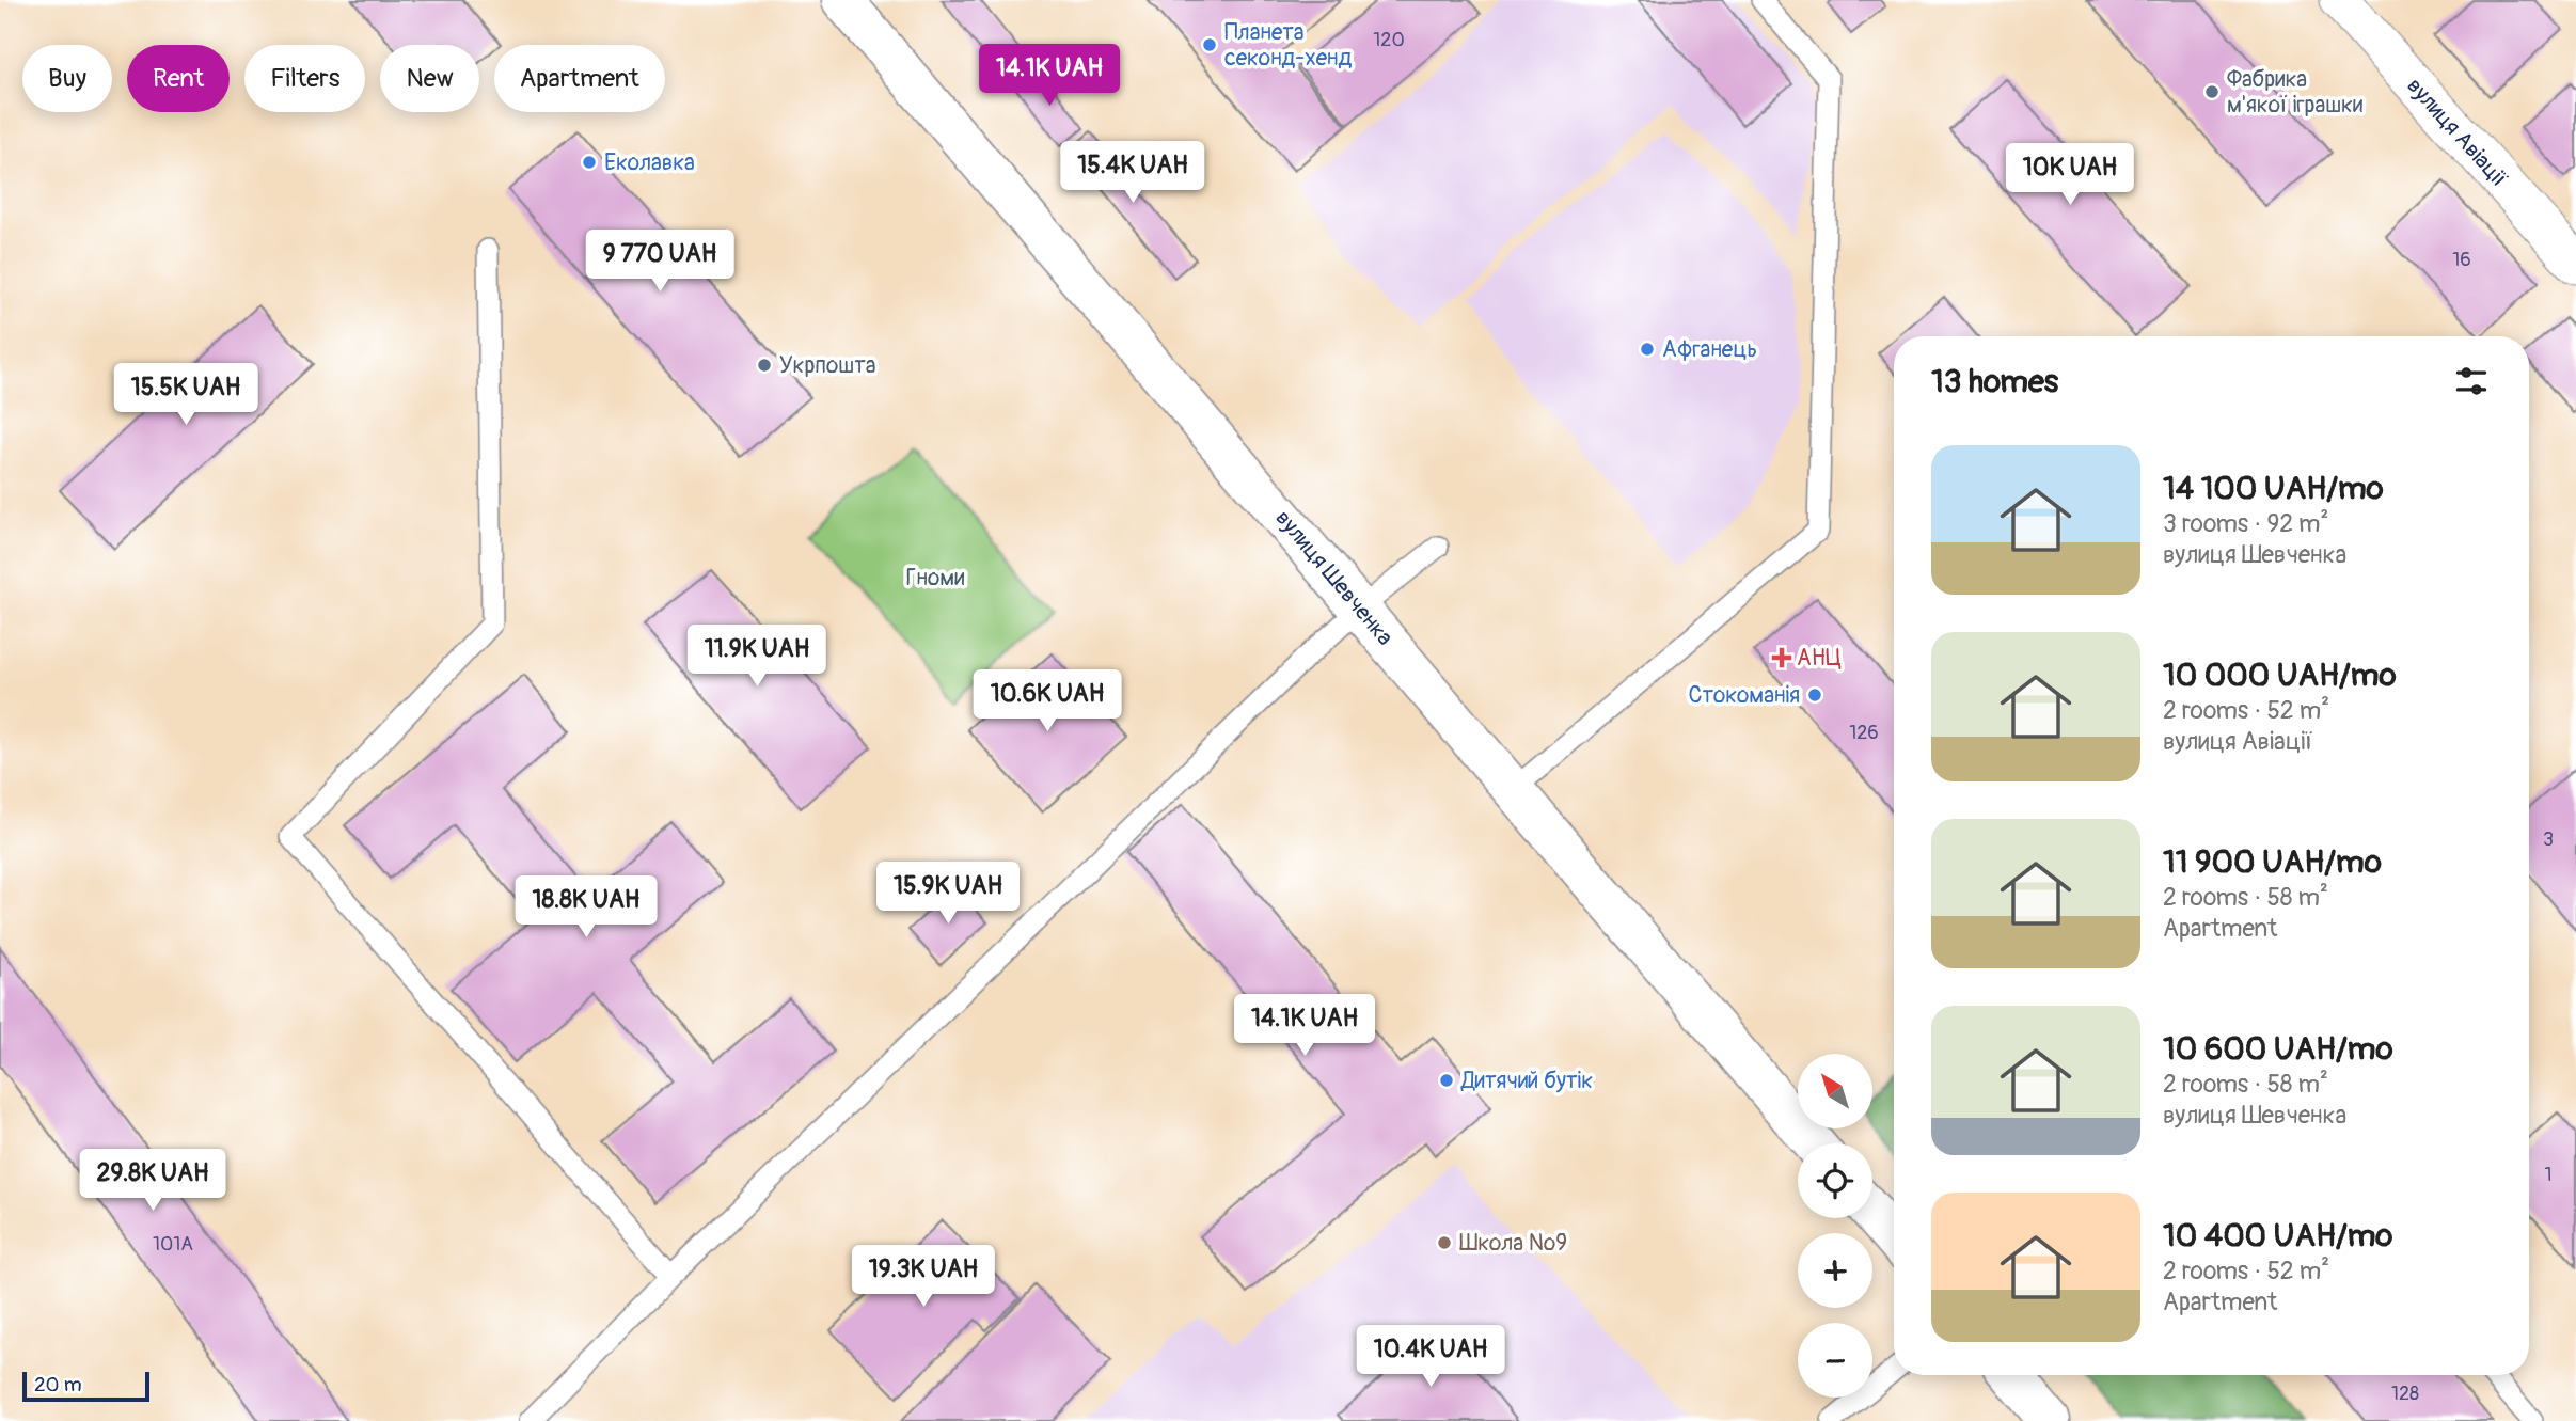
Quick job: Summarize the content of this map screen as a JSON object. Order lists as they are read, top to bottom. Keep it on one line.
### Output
{"streets":{"main road":["вулиця Шевченка"],"street":["вулиця Авіації"]},"parks":["Гноми"],"places":{"other":["Планета секонд-хенд","Фабрика м'якої іграшки","Еколавка","Афганець","Укрпошта","Стокоманія","Дитячий бутік","Школа №9"],"health":["АНЦ"]},"house_numbers":["120","16","126","3","1","101А","128"],"scale_bar":"20 m","north":"top left","page":{"price":["14.1K UAH","15.4K UAH","10K UAH","9 770 UAH","15.5K UAH","11.9K UAH","10.6K UAH","15.9K UAH","18.8K UAH","14.1K UAH","29.8K UAH","19.3K UAH","10.4K UAH"],"chip":["Buy","Rent","Filters","New","Apartment"],"heading":"13 homes","list":[{"name":"14 100 UAH/mo","note":"3 rooms · 92 m² · вулиця Шевченка"},{"name":"10 000 UAH/mo","note":"2 rooms · 52 m² · вулиця Авіації"},{"name":"11 900 UAH/mo","note":"2 rooms · 58 m² · Apartment"},{"name":"10 600 UAH/mo","note":"2 rooms · 58 m² · вулиця Шевченка"},{"name":"10 400 UAH/mo","note":"2 rooms · 52 m² · Apartment"}],"map_buttons":["+","−"],"scale":"20 m"}}
